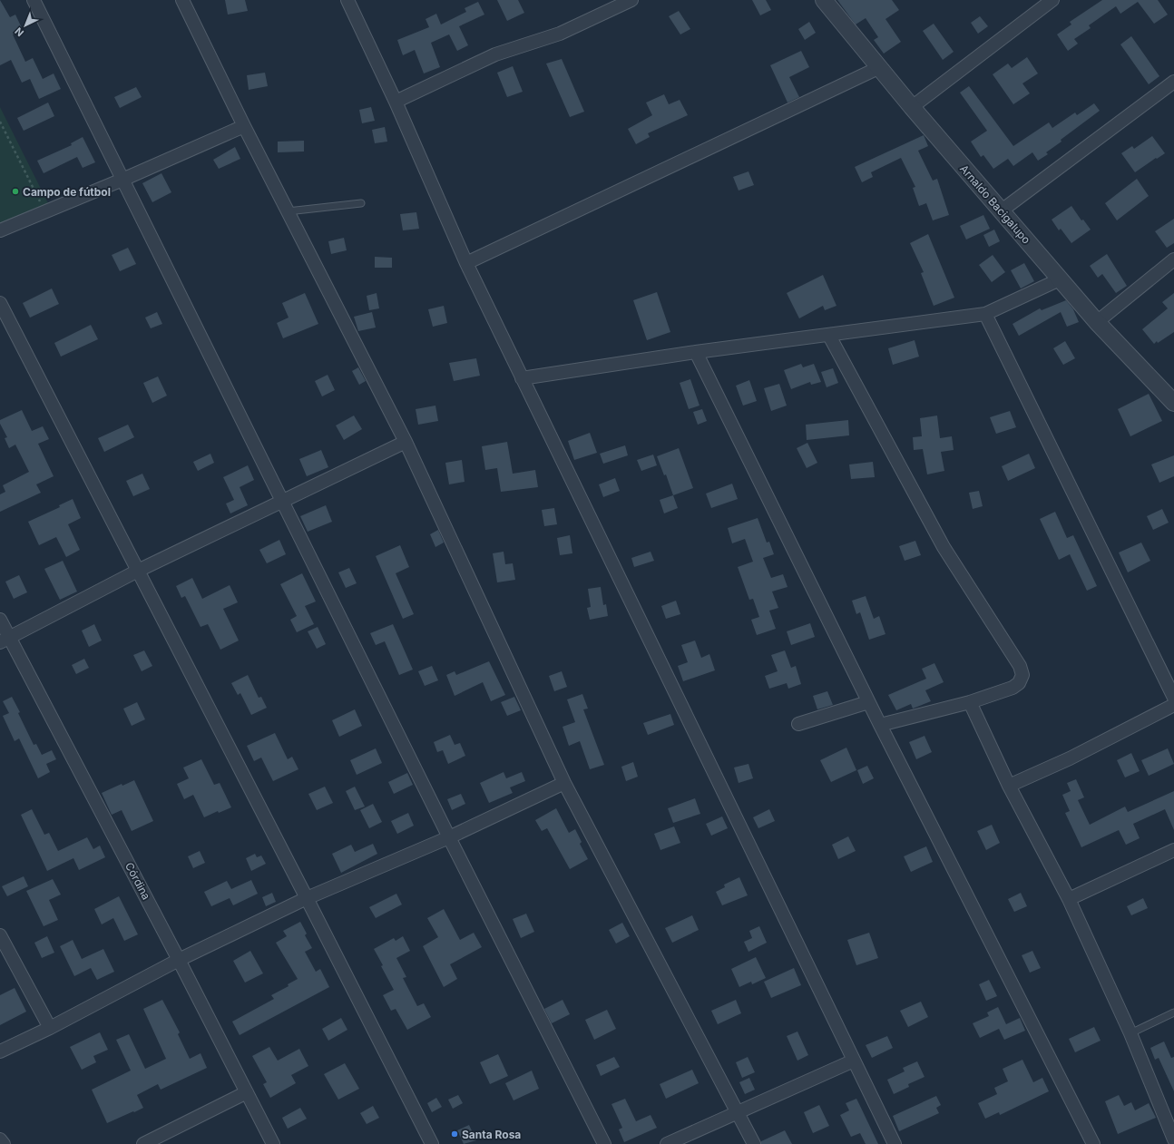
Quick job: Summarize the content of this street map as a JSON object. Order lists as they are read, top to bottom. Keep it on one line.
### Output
{"streets":{"street":["Arnaldo Bacigalupo","Córdina"]},"places":["Campo de fútbol","Santa Rosa"],"north":"bottom left"}
